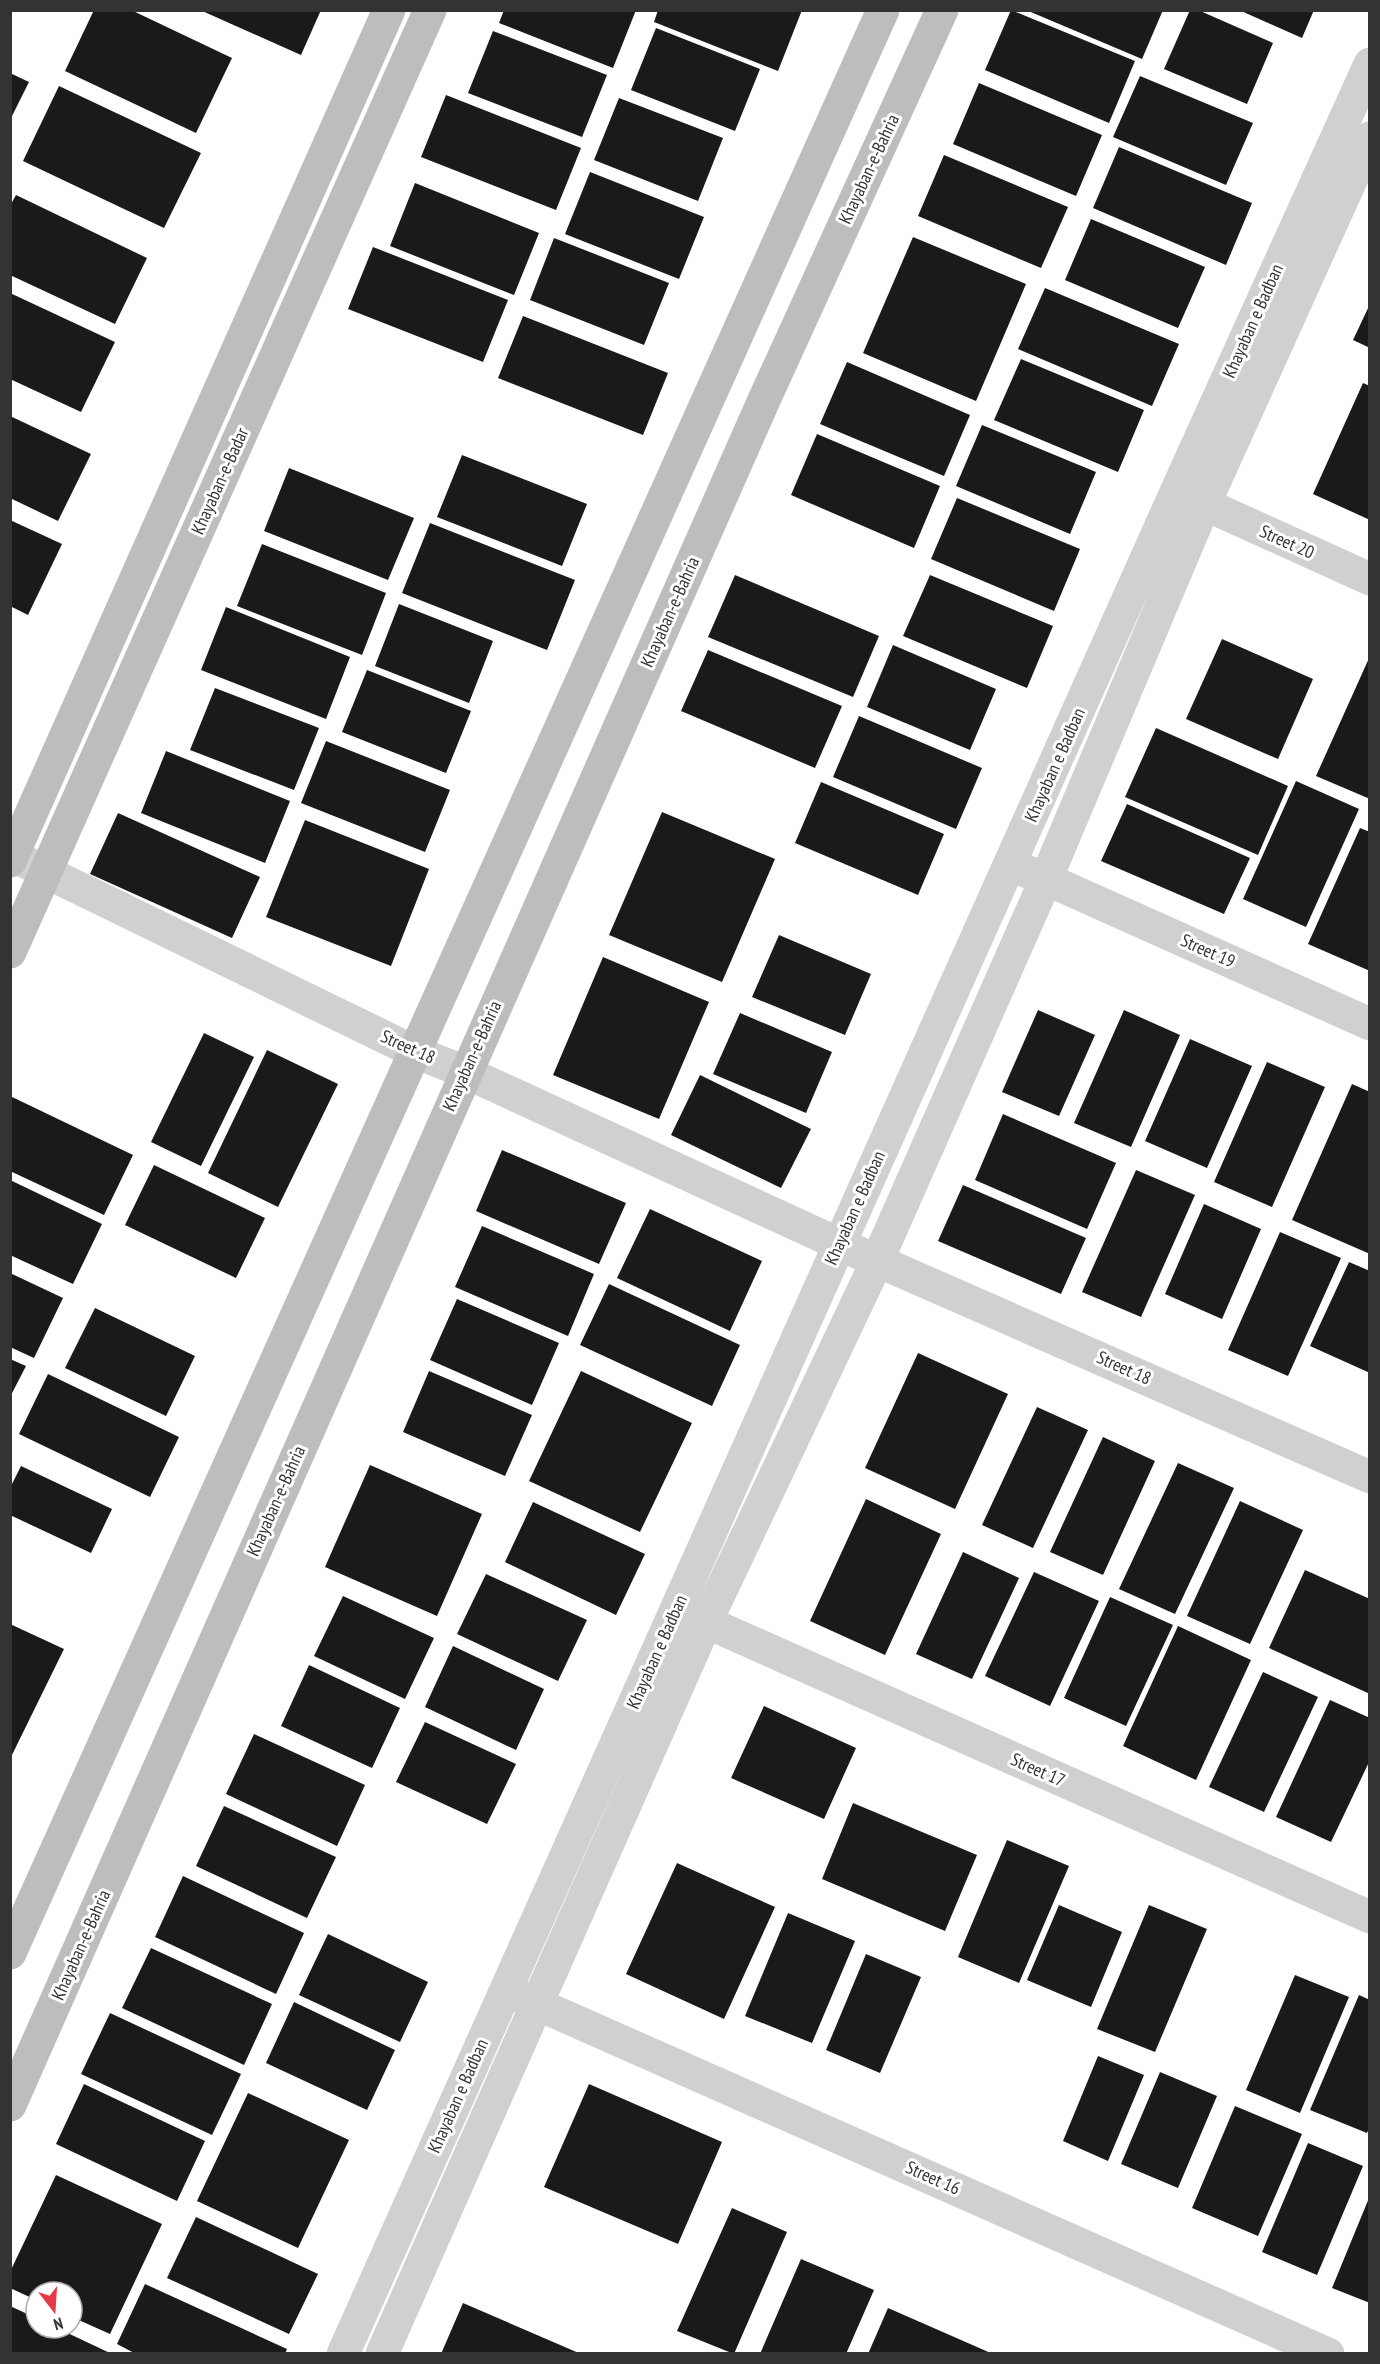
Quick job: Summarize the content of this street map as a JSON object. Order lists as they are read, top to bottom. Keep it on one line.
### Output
{"streets":{"main road":["Khayaban-e-Bahria","Khayaban-e-Badar"],"street":["Khayaban e Badban","Street 20","Street 19","Street 18","Street 17","Street 16"]},"crossings":[["Khayaban-e-Bahria","Street 18"],["Khayaban e Badban","Street 20"],["Khayaban e Badban","Street 19"],["Khayaban e Badban","Street 18"],["Khayaban e Badban","Street 17"],["Khayaban e Badban","Street 16"],["Khayaban-e-Badar","Street 18"]],"north":"bottom"}
